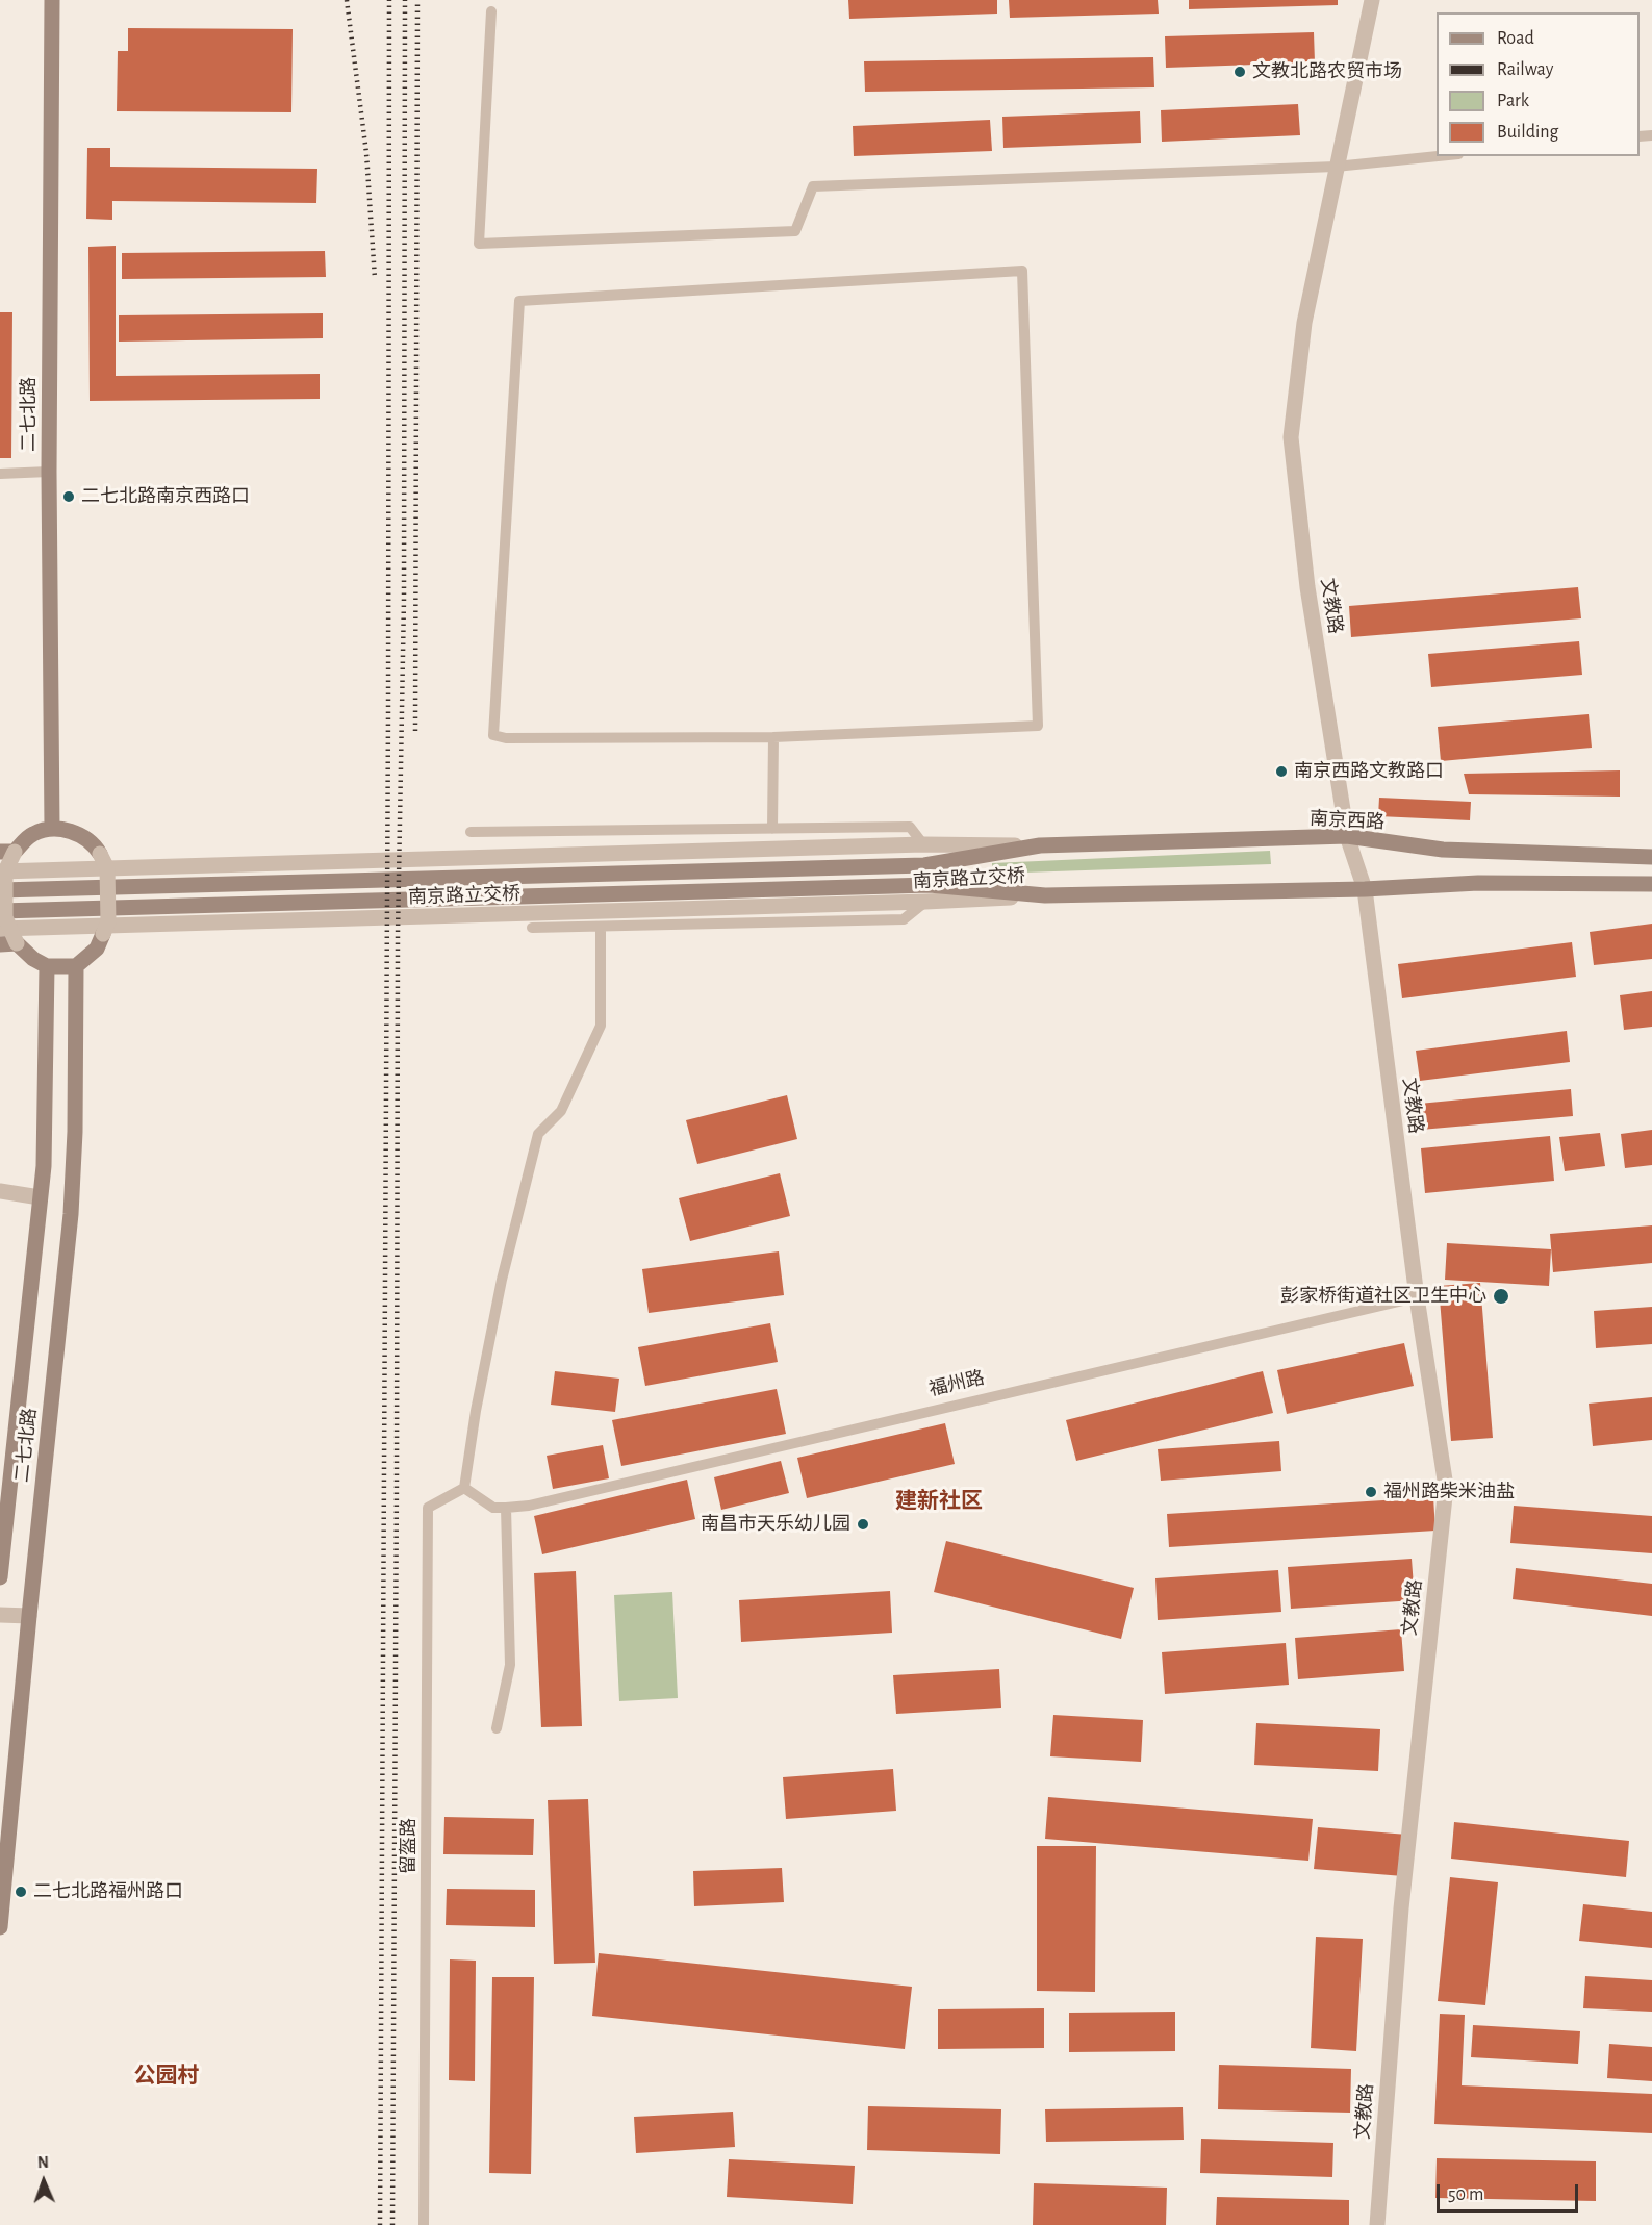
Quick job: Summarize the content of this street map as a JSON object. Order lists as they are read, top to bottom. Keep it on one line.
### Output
{"streets":{"main road":["二七北路","南京西路","南京路立交桥"],"street":["文教路"],"lane":["福州路","留盔路"]},"crossings":[["文教路","南京西路"],["文教路","福州路"],["南京西路","南京路立交桥"]],"districts":["建新社区","公园村"],"places":["文教北路农贸市场","二七北路南京西路口","南京西路文教路口","彭家桥街道社区卫生中心","福州路柴米油盐","南昌市天乐幼儿园","二七北路福州路口"],"legend":["Road","Railway","Park","Building"],"scale_bar":"50 m","north":"top"}
